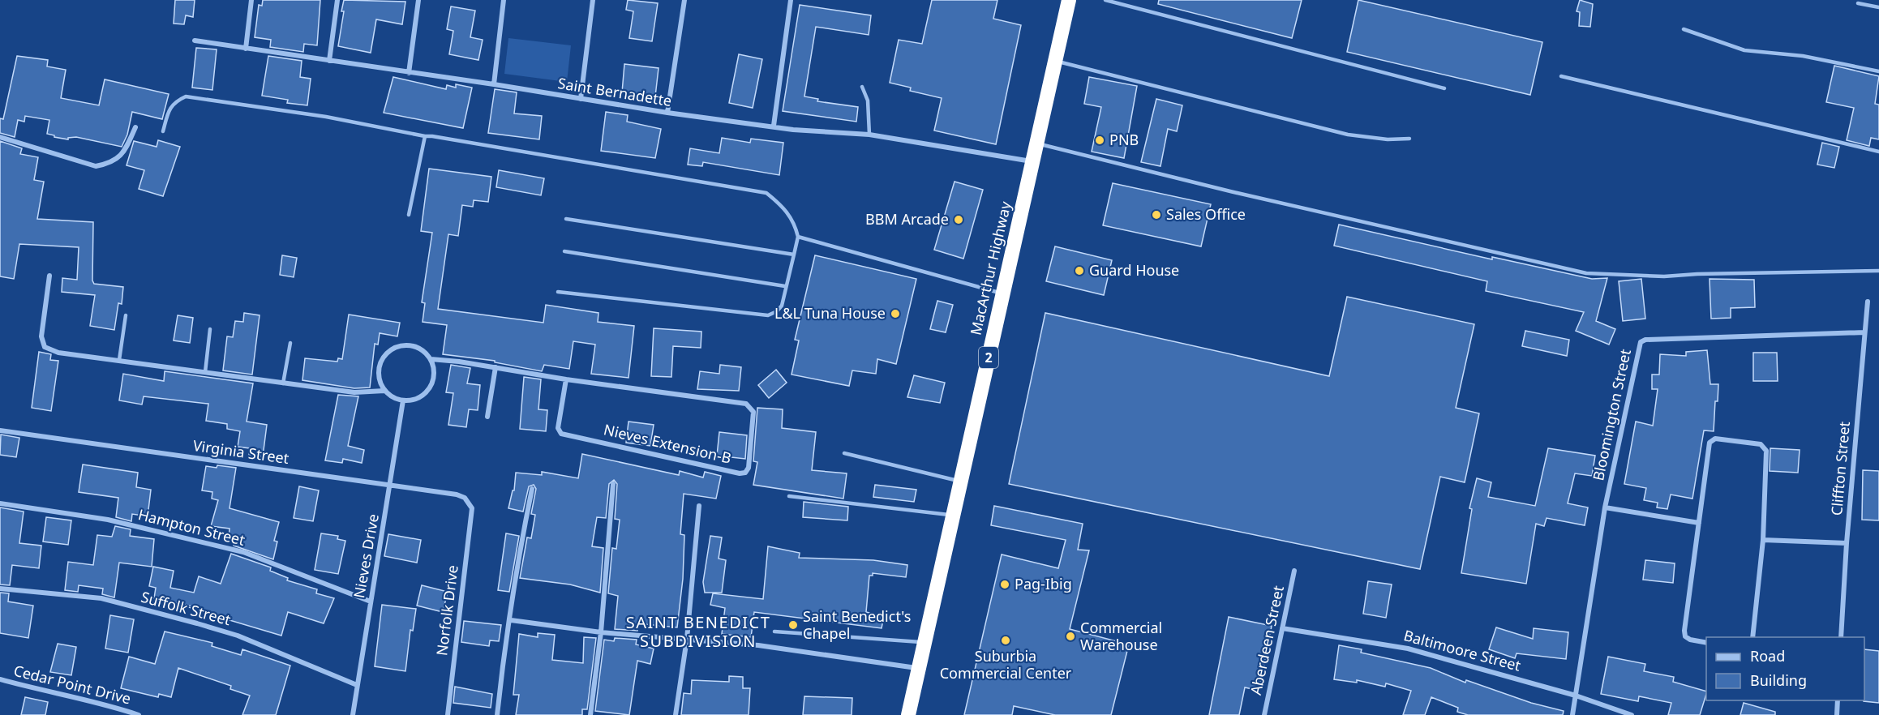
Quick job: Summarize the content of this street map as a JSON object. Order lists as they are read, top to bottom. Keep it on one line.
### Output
{"streets":{"highway":["MacArthur Highway","2"],"street":["Saint Bernadette","Bloomington Street","Nieves Extension-B","Virginia Street","Cliffton Street","Hampton Street","Nieves Drive","Suffolk Street","Norfolk Drive","Aberdeen Street","Baltimoore Street","Cedar Point Drive"]},"crossings":[["Saint Bernadette","MacArthur Highway"],["Bloomington Street","Cliffton Street"],["Bloomington Street","Baltimoore Street"],["Nieves Extension-B","Nieves Drive"],["Virginia Street","Nieves Drive"],["Virginia Street","Norfolk Drive"],["Hampton Street","Nieves Drive"],["Nieves Drive","Suffolk Street"],["Aberdeen Street","Baltimoore Street"]],"districts":["SAINT BENEDICT SUBDIVISION"],"places":["PNB","Sales Office","BBM Arcade","Guard House","L&L Tuna House","Pag-Ibig","Saint Benedict's Chapel","Commercial Warehouse","Suburbia Commercial Center"],"legend":["Road","Building"]}
